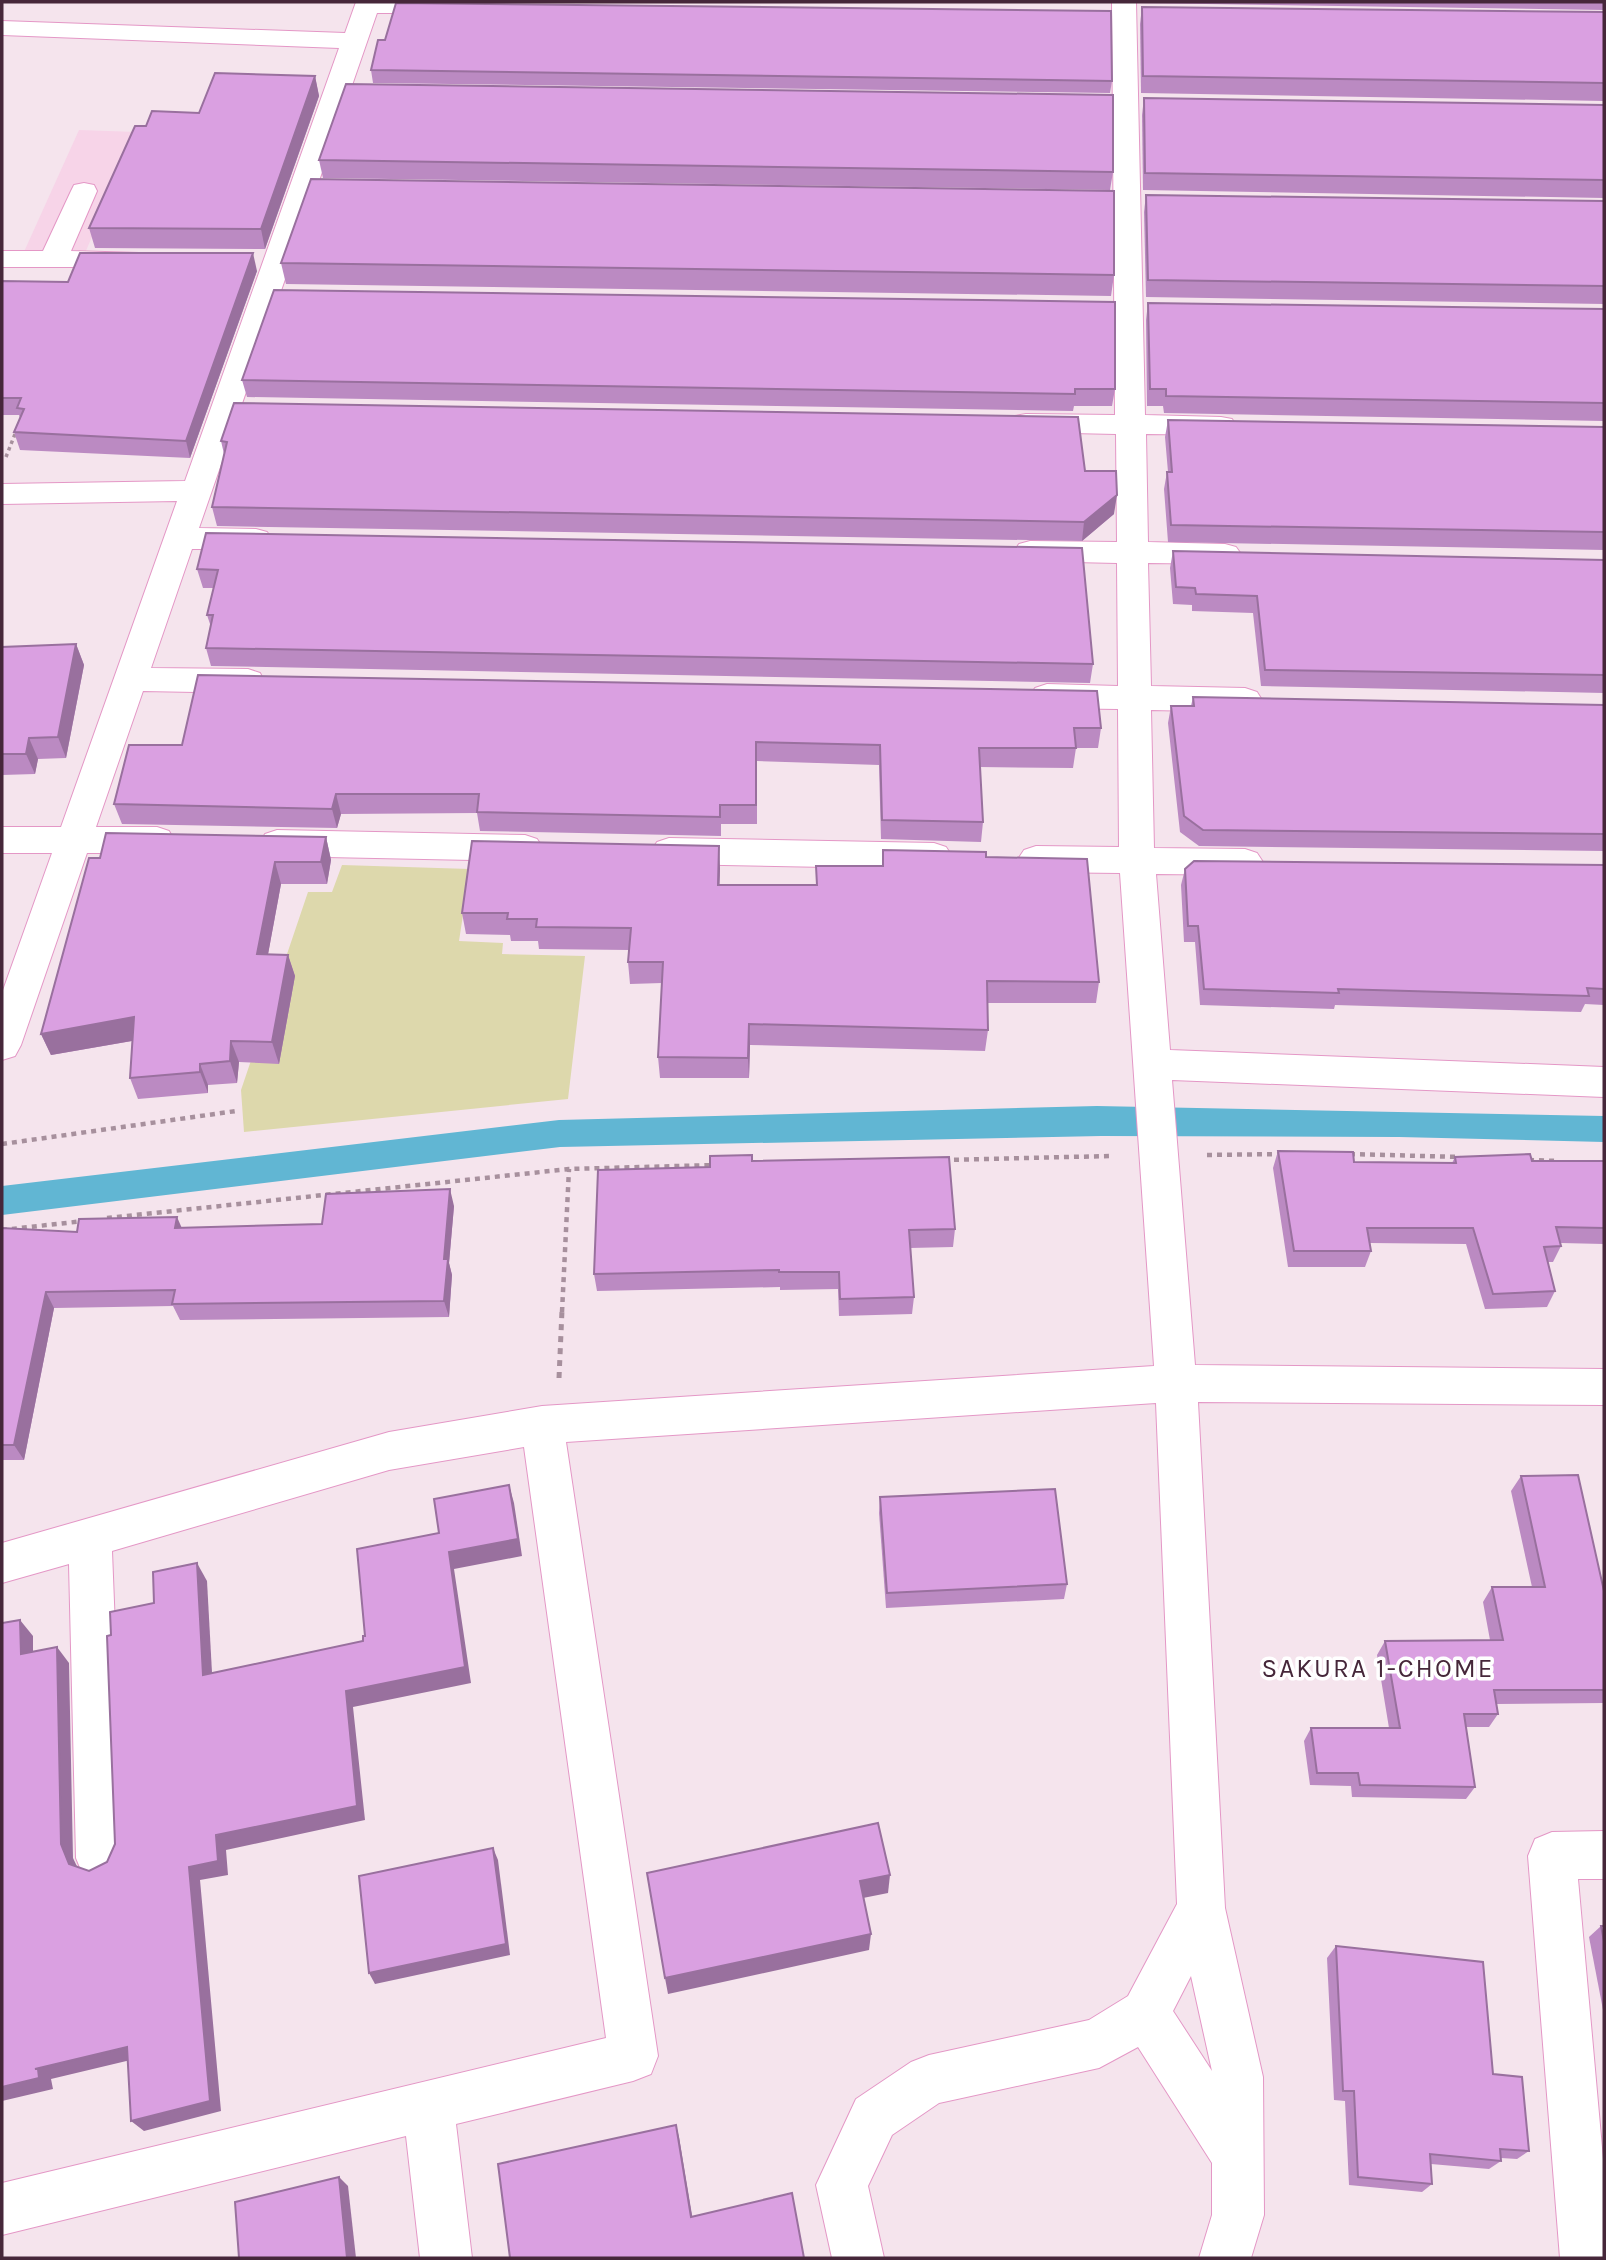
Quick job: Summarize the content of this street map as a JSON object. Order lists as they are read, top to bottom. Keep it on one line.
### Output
{"districts":["SAKURA 1-CHOME"]}
